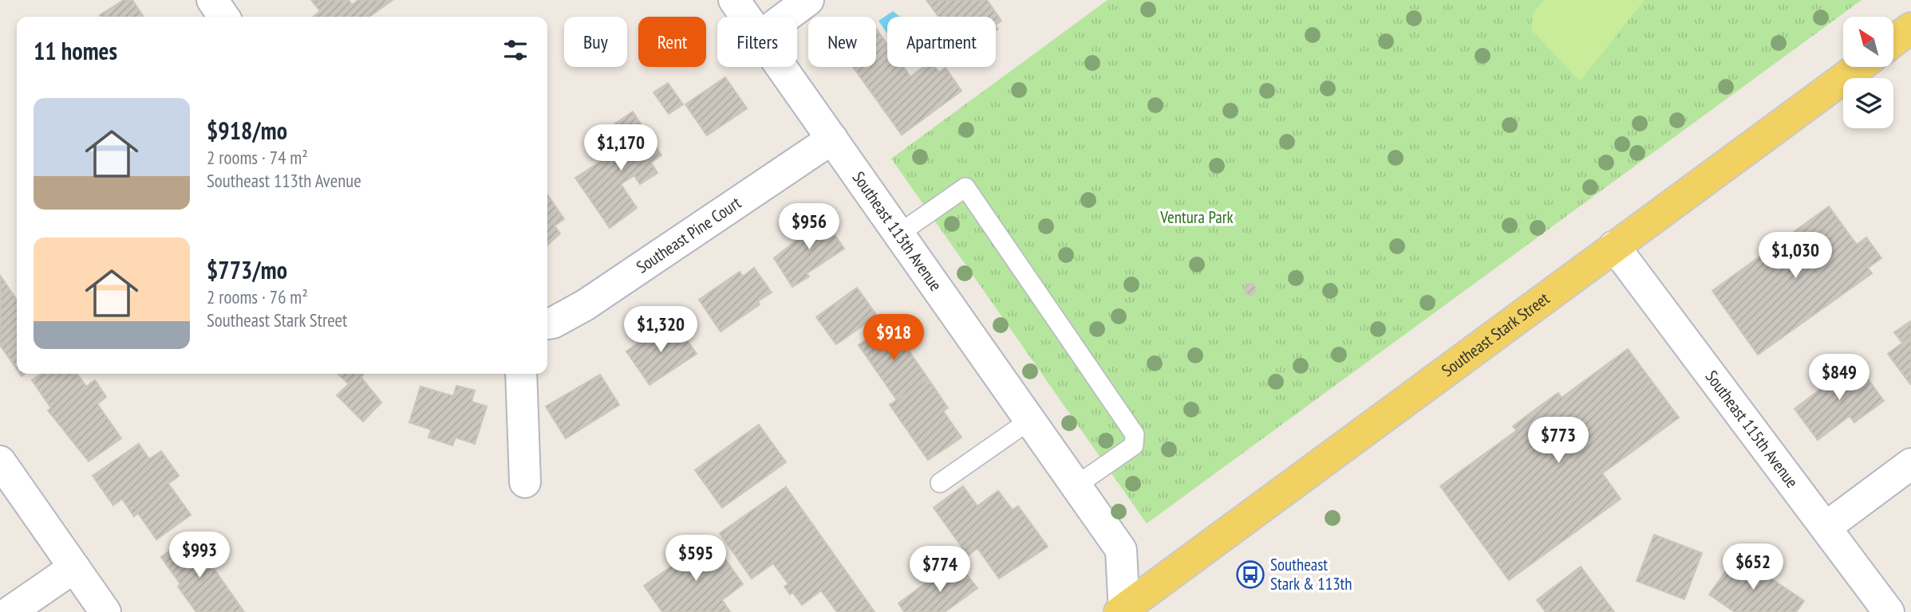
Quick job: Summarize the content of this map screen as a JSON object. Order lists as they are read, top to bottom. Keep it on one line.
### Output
{"streets":{"main road":["Southeast Stark Street"],"street":["Southeast 113th Avenue","Southeast Pine Court","Southeast 115th Avenue"]},"crossings":[["Southeast 113th Avenue","Southeast Pine Court"],["Southeast 113th Avenue","Southeast Stark Street"],["Southeast Stark Street","Southeast 115th Avenue"]],"parks":["Ventura Park"],"places":{"bus stop":["Southeast Stark & 113th"]},"north":"top left","page":{"chip":["Buy","Rent","Filters","New","Apartment"],"heading":"11 homes","list":[{"name":"$918/mo","note":"2 rooms · 74 m² · Southeast 113th Avenue"},{"name":"$773/mo","note":"2 rooms · 76 m² · Southeast Stark Street"}],"price":["$1,170","$956","$1,030","$1,320","$918","$849","$773","$993","$595","$652","$774"]}}
